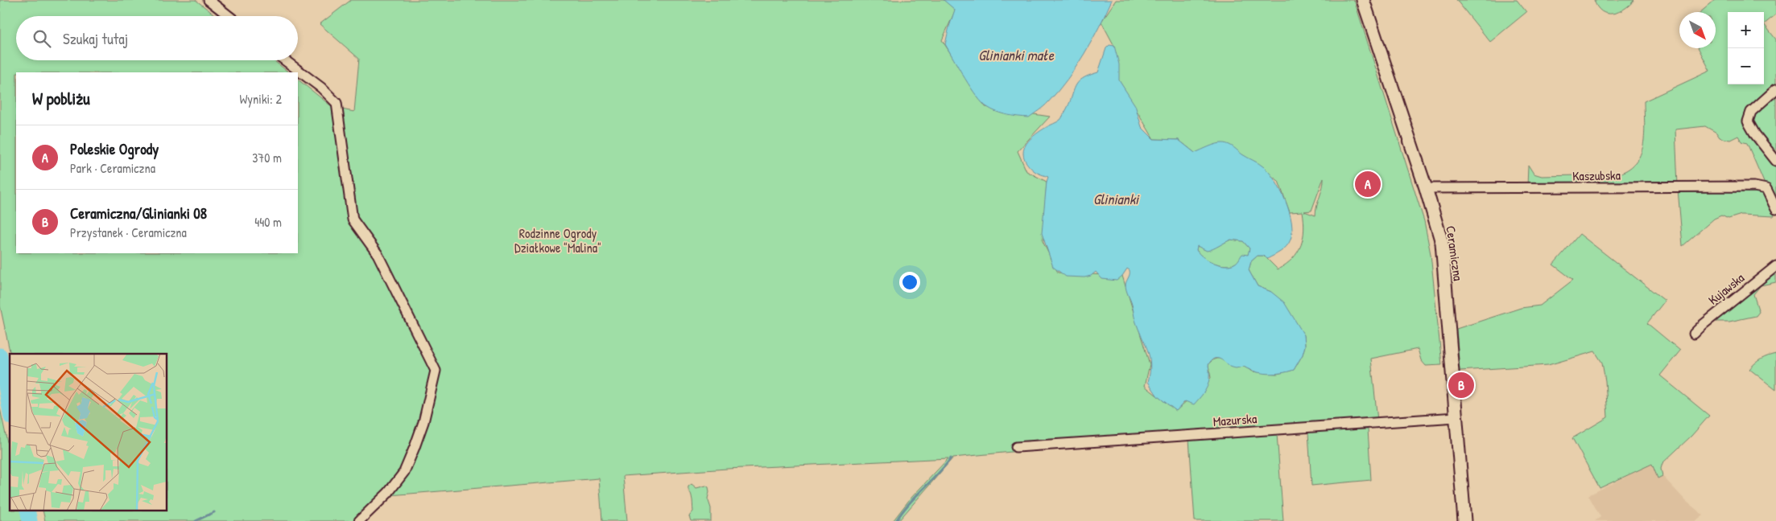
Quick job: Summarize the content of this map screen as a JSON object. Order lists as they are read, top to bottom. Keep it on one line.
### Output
{"streets":{"street":["Kaszubska","Ceramiczna","Kujawska","Mazurska"]},"crossings":[["Kaszubska","Ceramiczna"],["Ceramiczna","Mazurska"]],"water":["Glinianki małe","Glinianki"],"parks":["Rodzinne Ogrody Działkowe \"Malina\""],"north":"bottom right","page":{"map_buttons":["+","−"],"search":"Szukaj tutaj","heading":["W pobliżu","Wyniki: 2"],"list":[{"mark":"A","name":"Poleskie Ogrody","note":"Park · Ceramiczna","value":"370 m"},{"mark":"B","name":"Ceramiczna/Glinianki 08","note":"Przystanek · Ceramiczna","value":"440 m"}],"pins":["A","B"]}}
